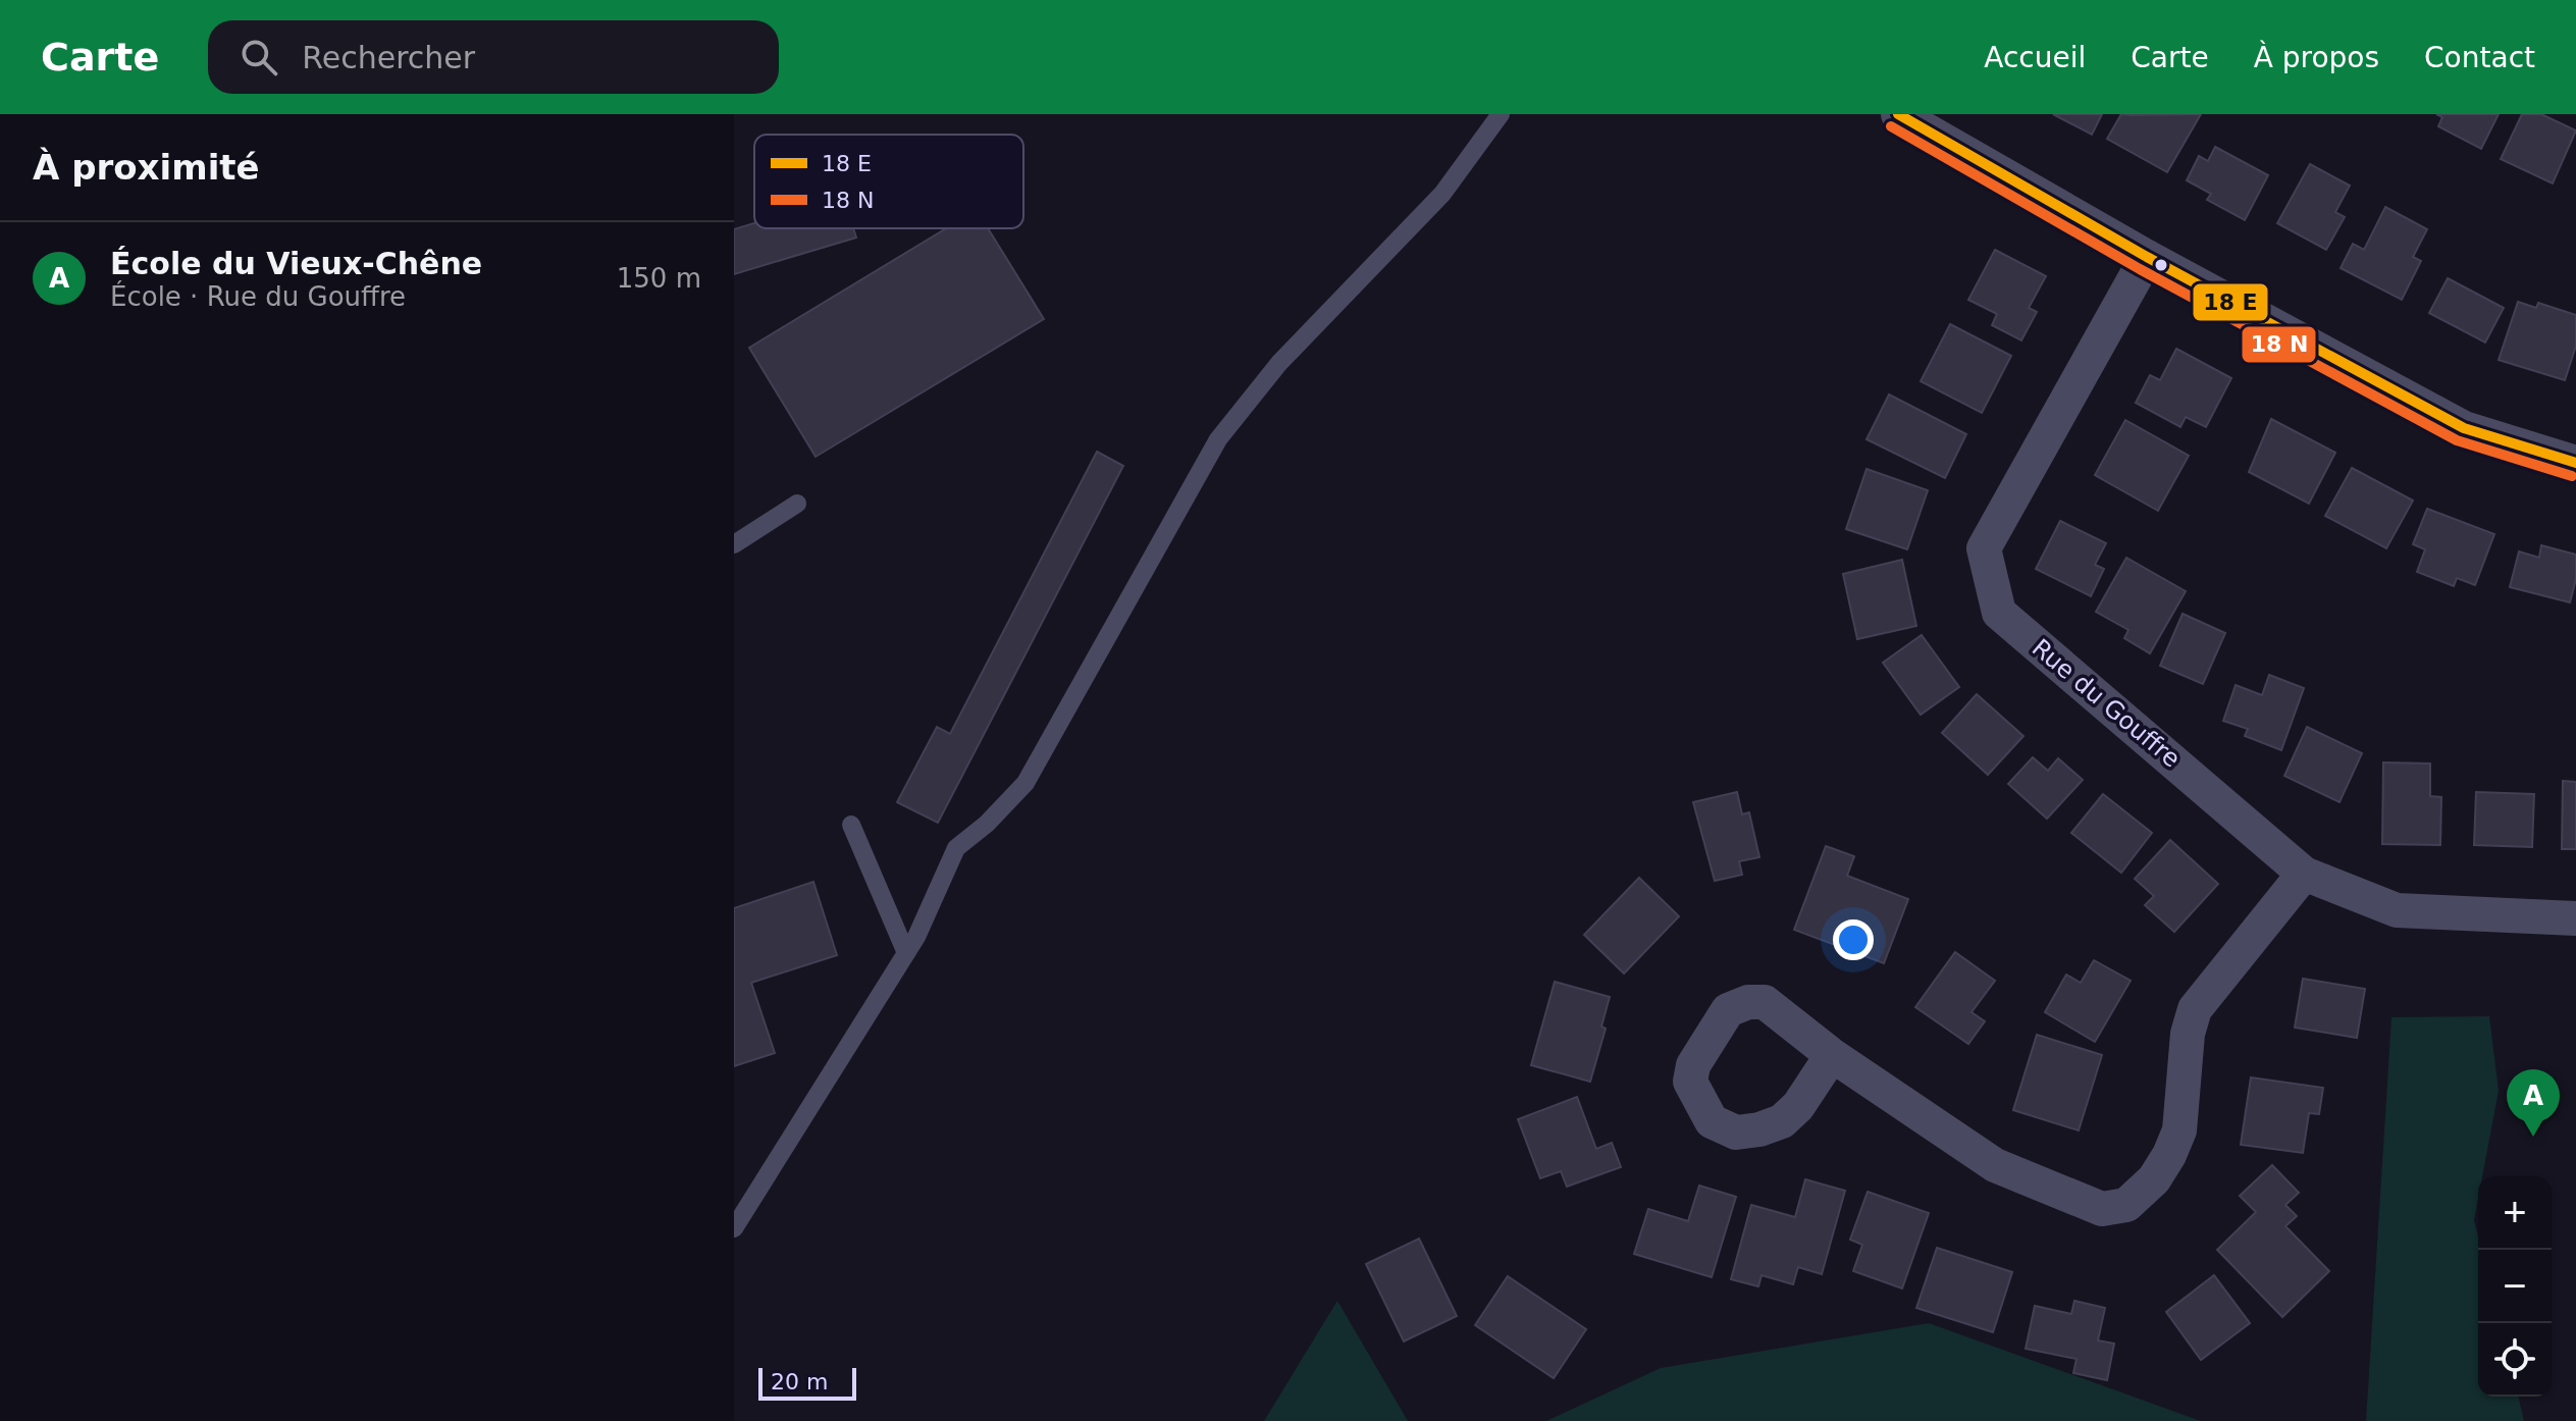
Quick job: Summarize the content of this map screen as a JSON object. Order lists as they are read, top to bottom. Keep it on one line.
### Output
{"streets":{"street":["Rue du Gouffre"]},"legend":["18 E","18 N"],"scale_bar":"20 m","page":{"header":"Carte","search":"Rechercher","nav":["Accueil","Carte","À propos","Contact"],"heading":"À proximité","list":[{"mark":"A","name":"École du Vieux-Chêne","note":"École · Rue du Gouffre","value":"150 m"}],"pins":"A","map_buttons":["+","−"],"scale":"20 m"}}
